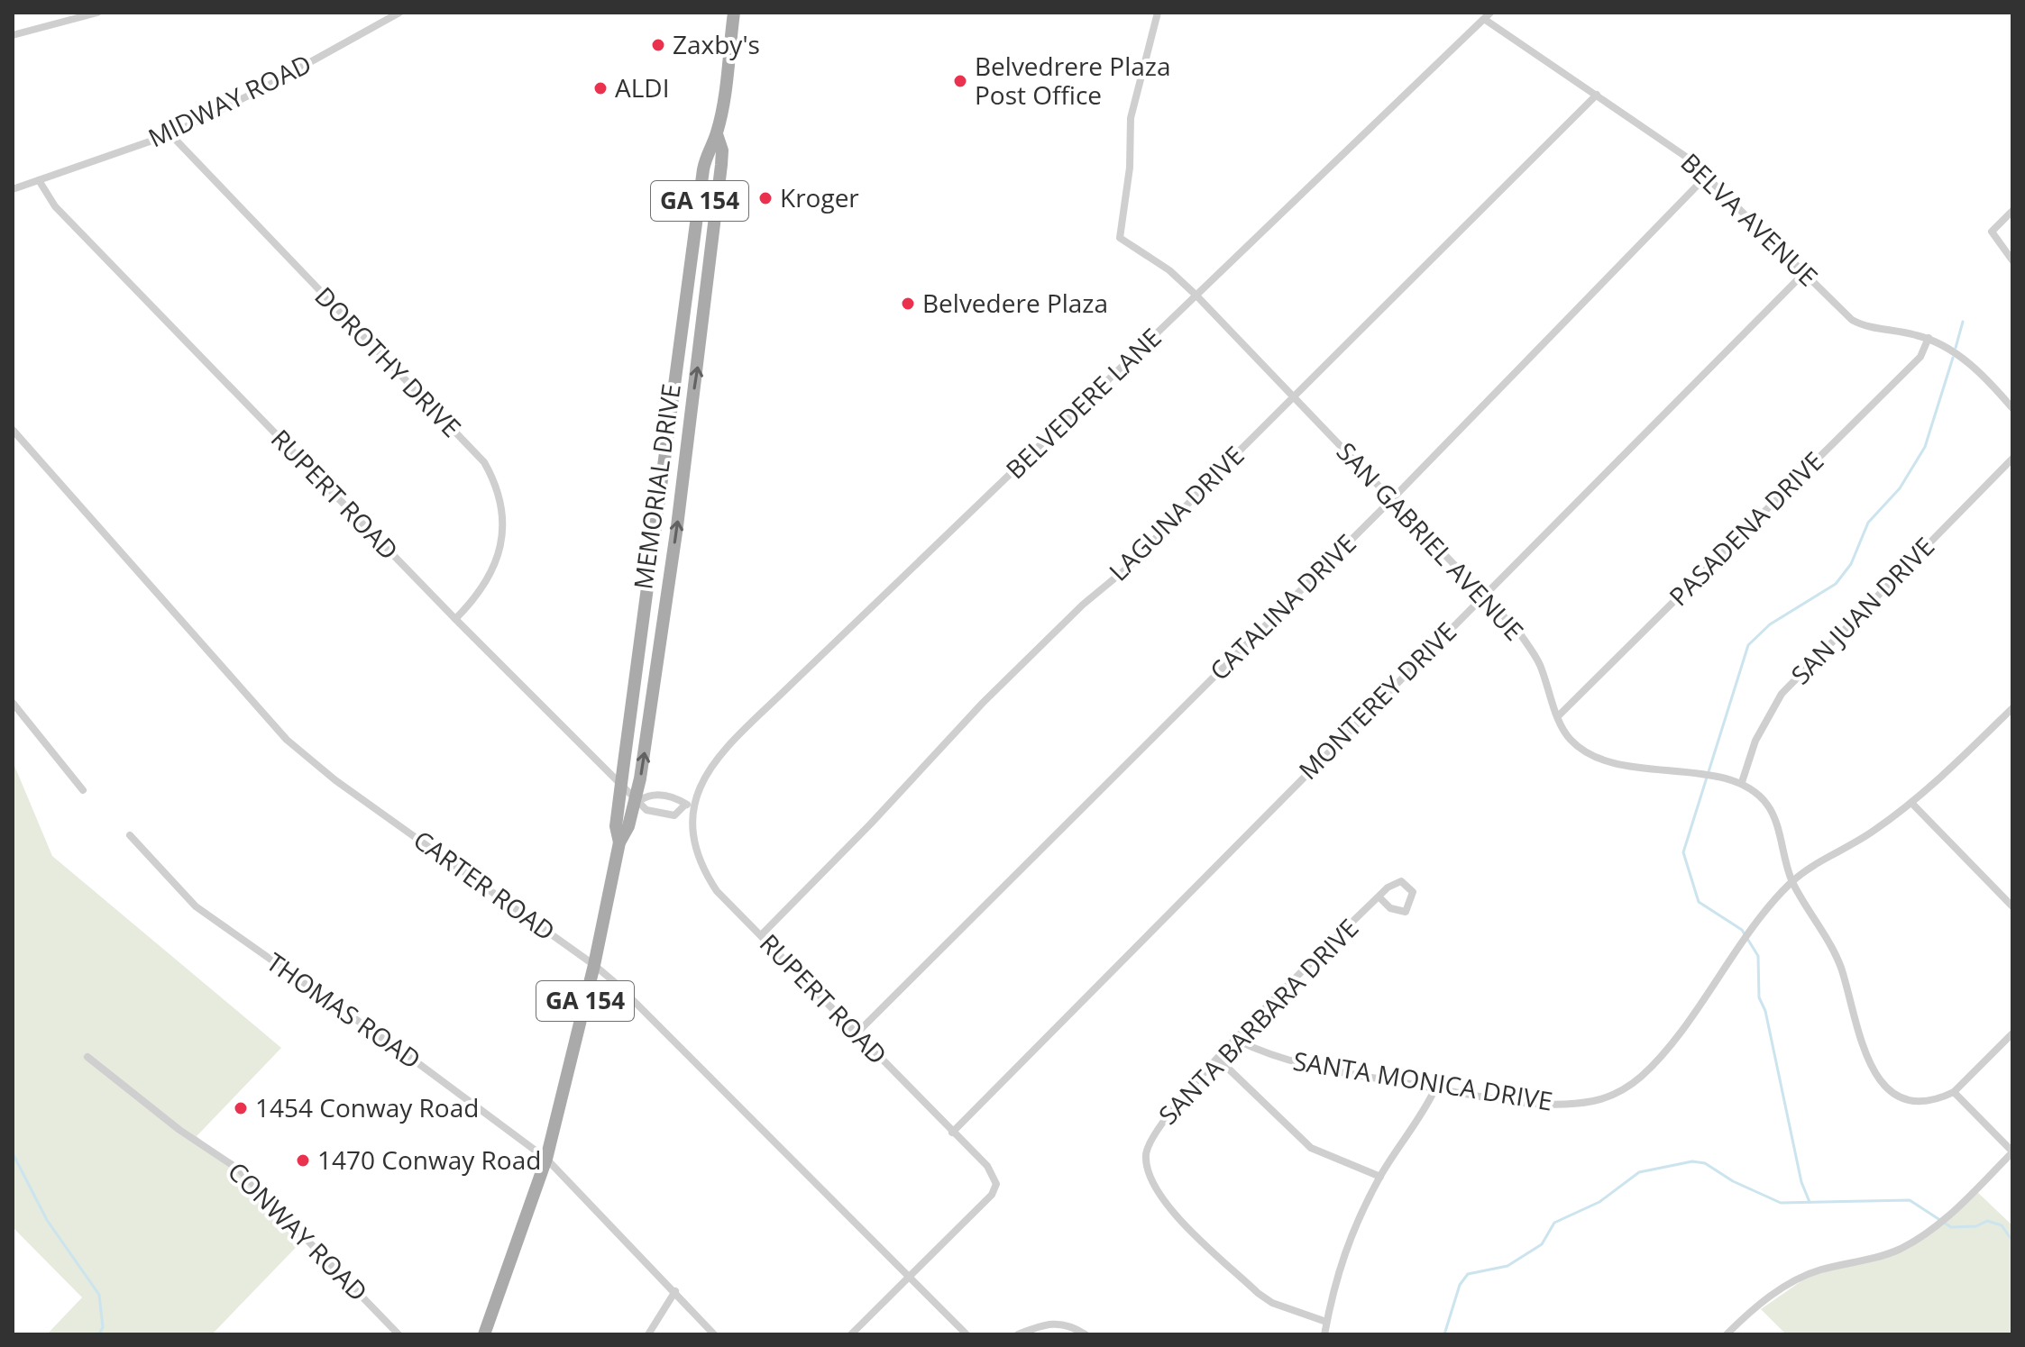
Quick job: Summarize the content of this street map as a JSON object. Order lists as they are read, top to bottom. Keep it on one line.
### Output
{"streets":{"main road":["GA 154","MEMORIAL DRIVE"],"street":["MIDWAY ROAD","BELVA AVENUE","DOROTHY DRIVE","BELVEDERE LANE","RUPERT ROAD","LAGUNA DRIVE","PASADENA DRIVE","SAN GABRIEL AVENUE","CATALINA DRIVE","SAN JUAN DRIVE","MONTEREY DRIVE","CARTER ROAD","THOMAS ROAD","SANTA BARBARA DRIVE","SANTA MONICA DRIVE","CONWAY ROAD"]},"crossings":[["MIDWAY ROAD","DOROTHY DRIVE"],["MIDWAY ROAD","RUPERT ROAD"],["BELVA AVENUE","BELVEDERE LANE"],["BELVA AVENUE","LAGUNA DRIVE"],["BELVA AVENUE","PASADENA DRIVE"],["BELVA AVENUE","CATALINA DRIVE"],["BELVA AVENUE","MONTEREY DRIVE"],["DOROTHY DRIVE","RUPERT ROAD"],["BELVEDERE LANE","RUPERT ROAD"],["BELVEDERE LANE","SAN GABRIEL AVENUE"],["MEMORIAL DRIVE","RUPERT ROAD"],["MEMORIAL DRIVE","CARTER ROAD"],["MEMORIAL DRIVE","THOMAS ROAD"],["RUPERT ROAD","LAGUNA DRIVE"],["RUPERT ROAD","CATALINA DRIVE"],["RUPERT ROAD","MONTEREY DRIVE"],["RUPERT ROAD","CARTER ROAD"],["LAGUNA DRIVE","SAN GABRIEL AVENUE"],["PASADENA DRIVE","SAN GABRIEL AVENUE"],["SAN GABRIEL AVENUE","CATALINA DRIVE"],["SAN GABRIEL AVENUE","SAN JUAN DRIVE"],["SAN GABRIEL AVENUE","MONTEREY DRIVE"],["SANTA BARBARA DRIVE","SANTA MONICA DRIVE"]],"places":["Zaxby's","Belvedrere Plaza Post Office","ALDI","Kroger","Belvedere Plaza","1454 Conway Road","1470 Conway Road"]}
